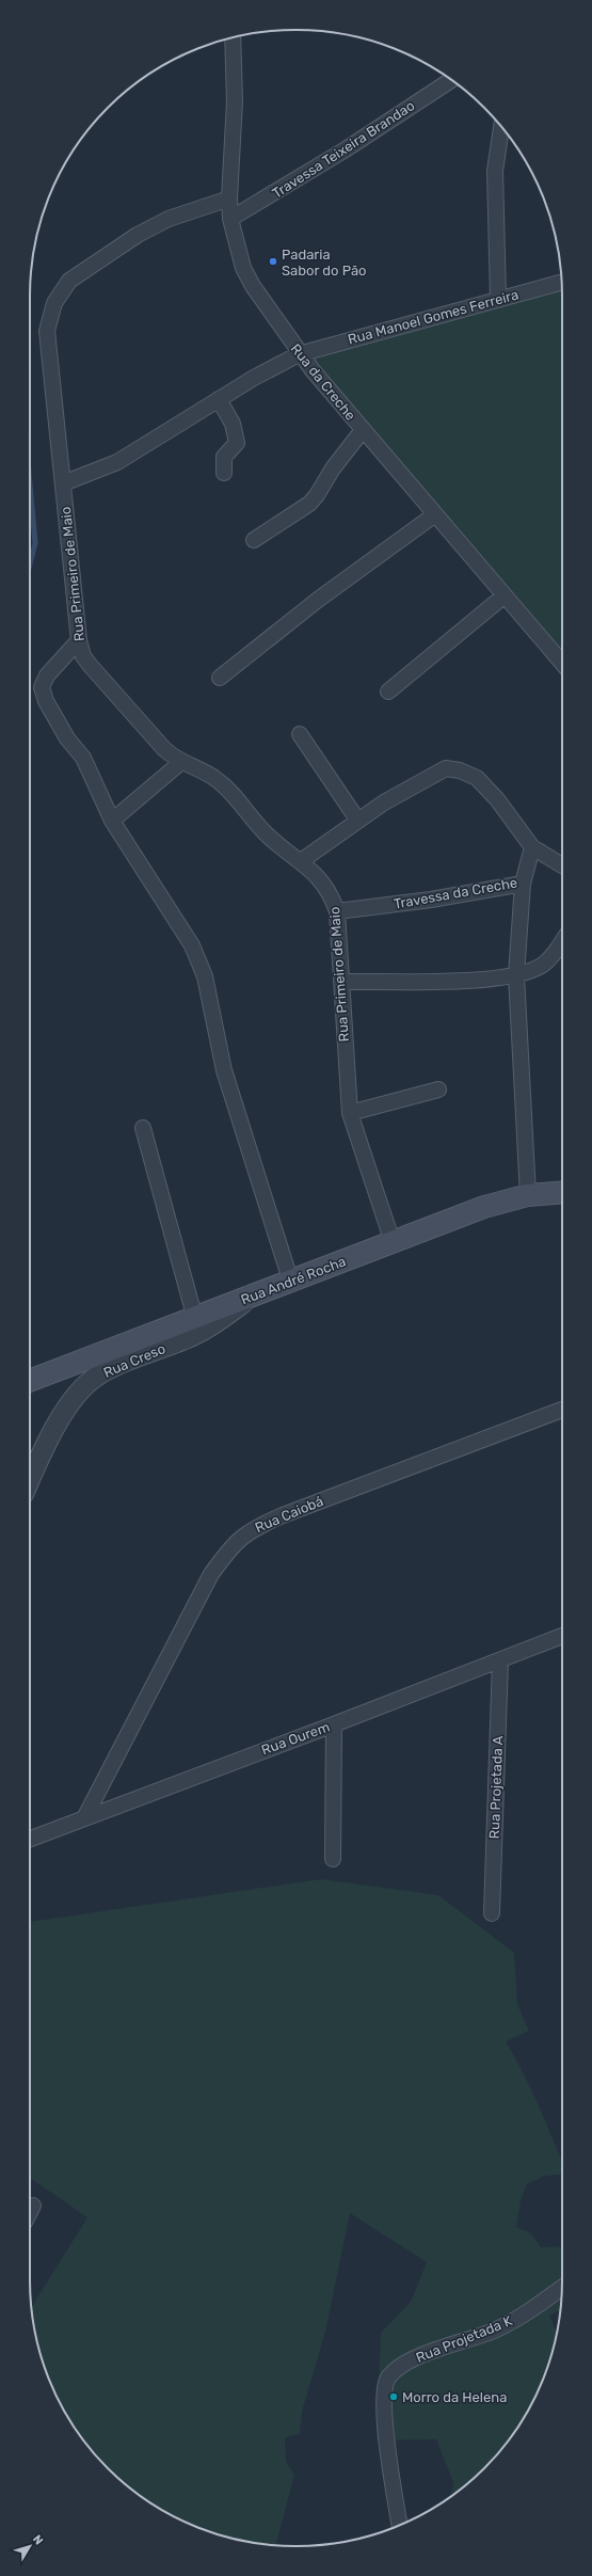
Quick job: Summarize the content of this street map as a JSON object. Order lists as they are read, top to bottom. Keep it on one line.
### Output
{"streets":{"main road":["Rua André Rocha"],"street":["Travessa Teixeira Brandao","Rua Manoel Gomes Ferreira","Rua da Creche","Rua Primeiro de Maio","Travessa da Creche","Rua Creso","Rua Caiobá","Rua Ourem","Rua Projetada A","Rua Projetada K"]},"crossings":[["Travessa Teixeira Brandao","Rua da Creche"],["Rua Manoel Gomes Ferreira","Rua da Creche"],["Rua Manoel Gomes Ferreira","Rua Primeiro de Maio"],["Rua da Creche","Rua Primeiro de Maio"],["Rua Primeiro de Maio","Travessa da Creche"],["Rua Primeiro de Maio","Rua André Rocha"],["Rua André Rocha","Rua Creso"],["Rua Caiobá","Rua Ourem"],["Rua Ourem","Rua Projetada A"]],"places":["Padaria Sabor do Pão","Morro da Helena"],"north":"top right"}
